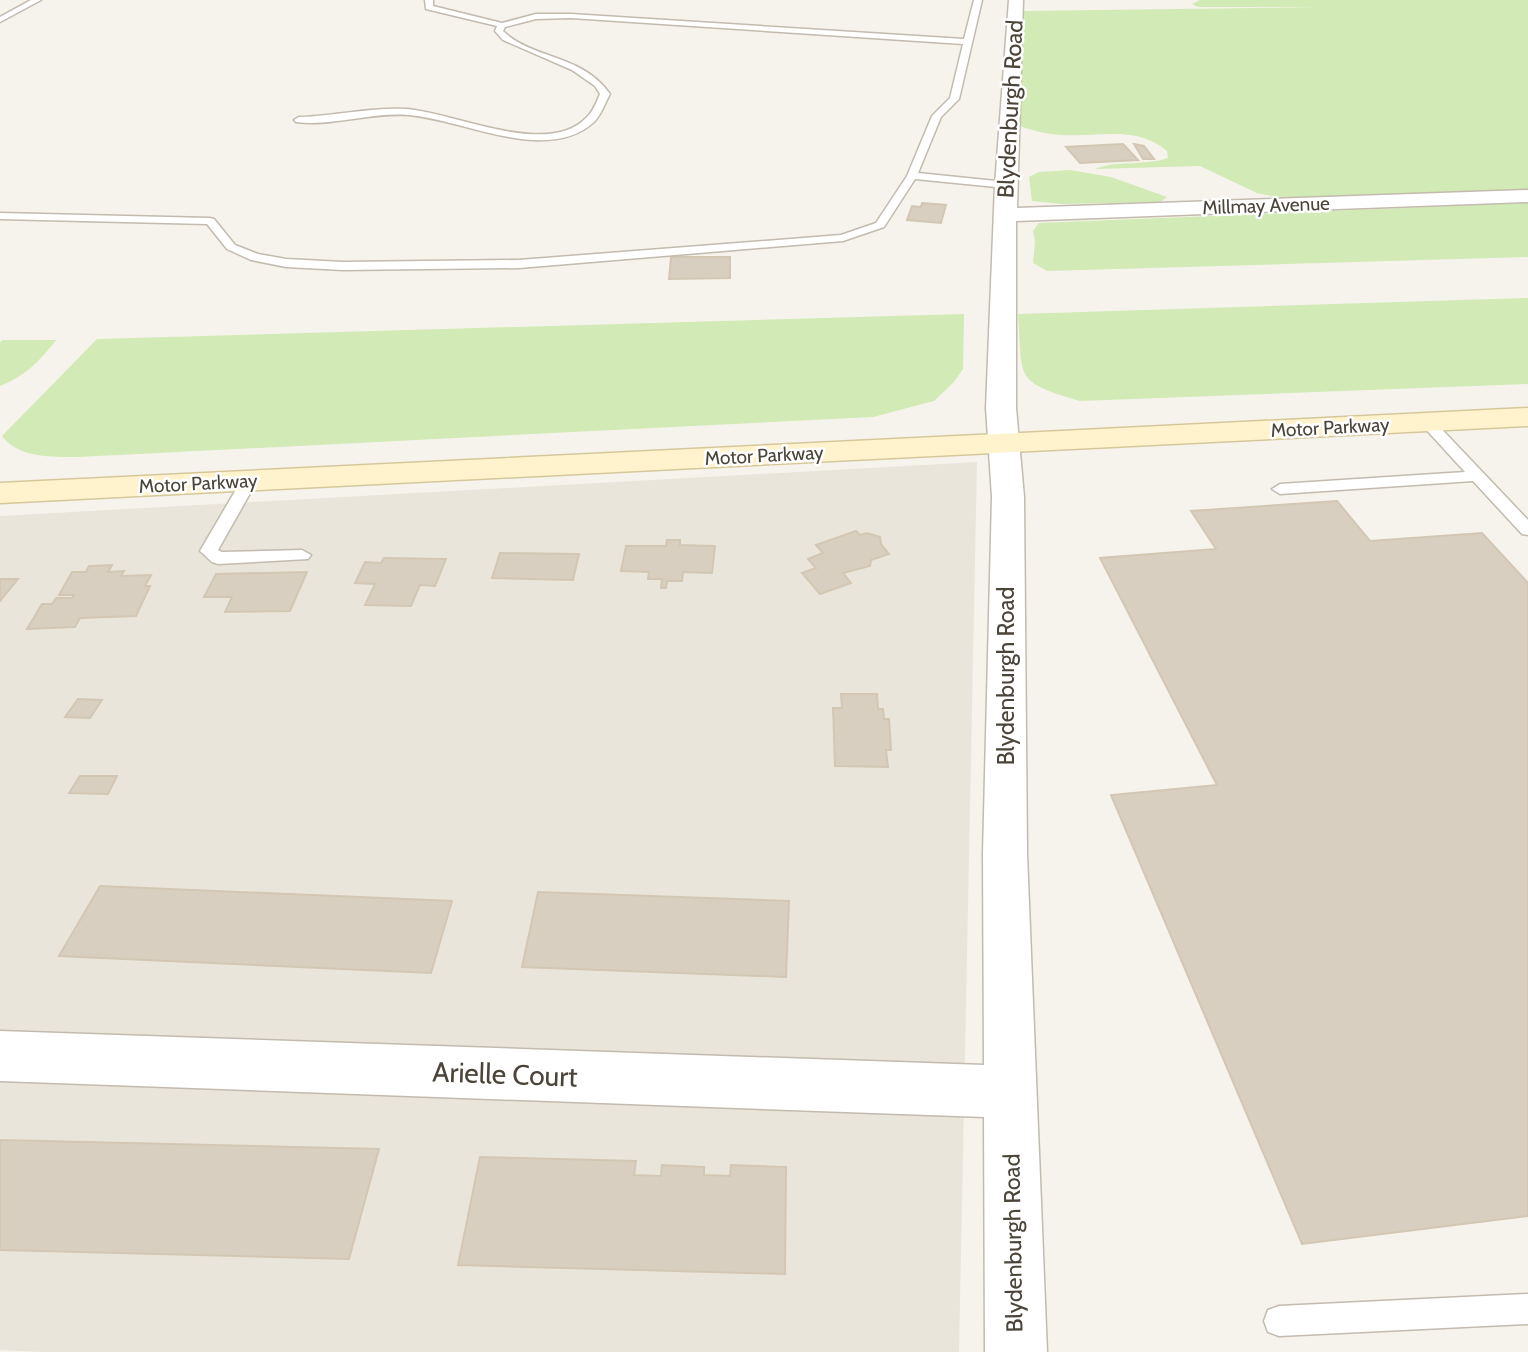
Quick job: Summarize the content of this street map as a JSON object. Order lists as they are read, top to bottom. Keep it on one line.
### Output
{"streets":{"main road":["Motor Parkway"],"street":["Blydenburgh Road","Millmay Avenue","Arielle Court"]},"crossings":[["Blydenburgh Road","Millmay Avenue"],["Blydenburgh Road","Motor Parkway"],["Blydenburgh Road","Arielle Court"]]}
